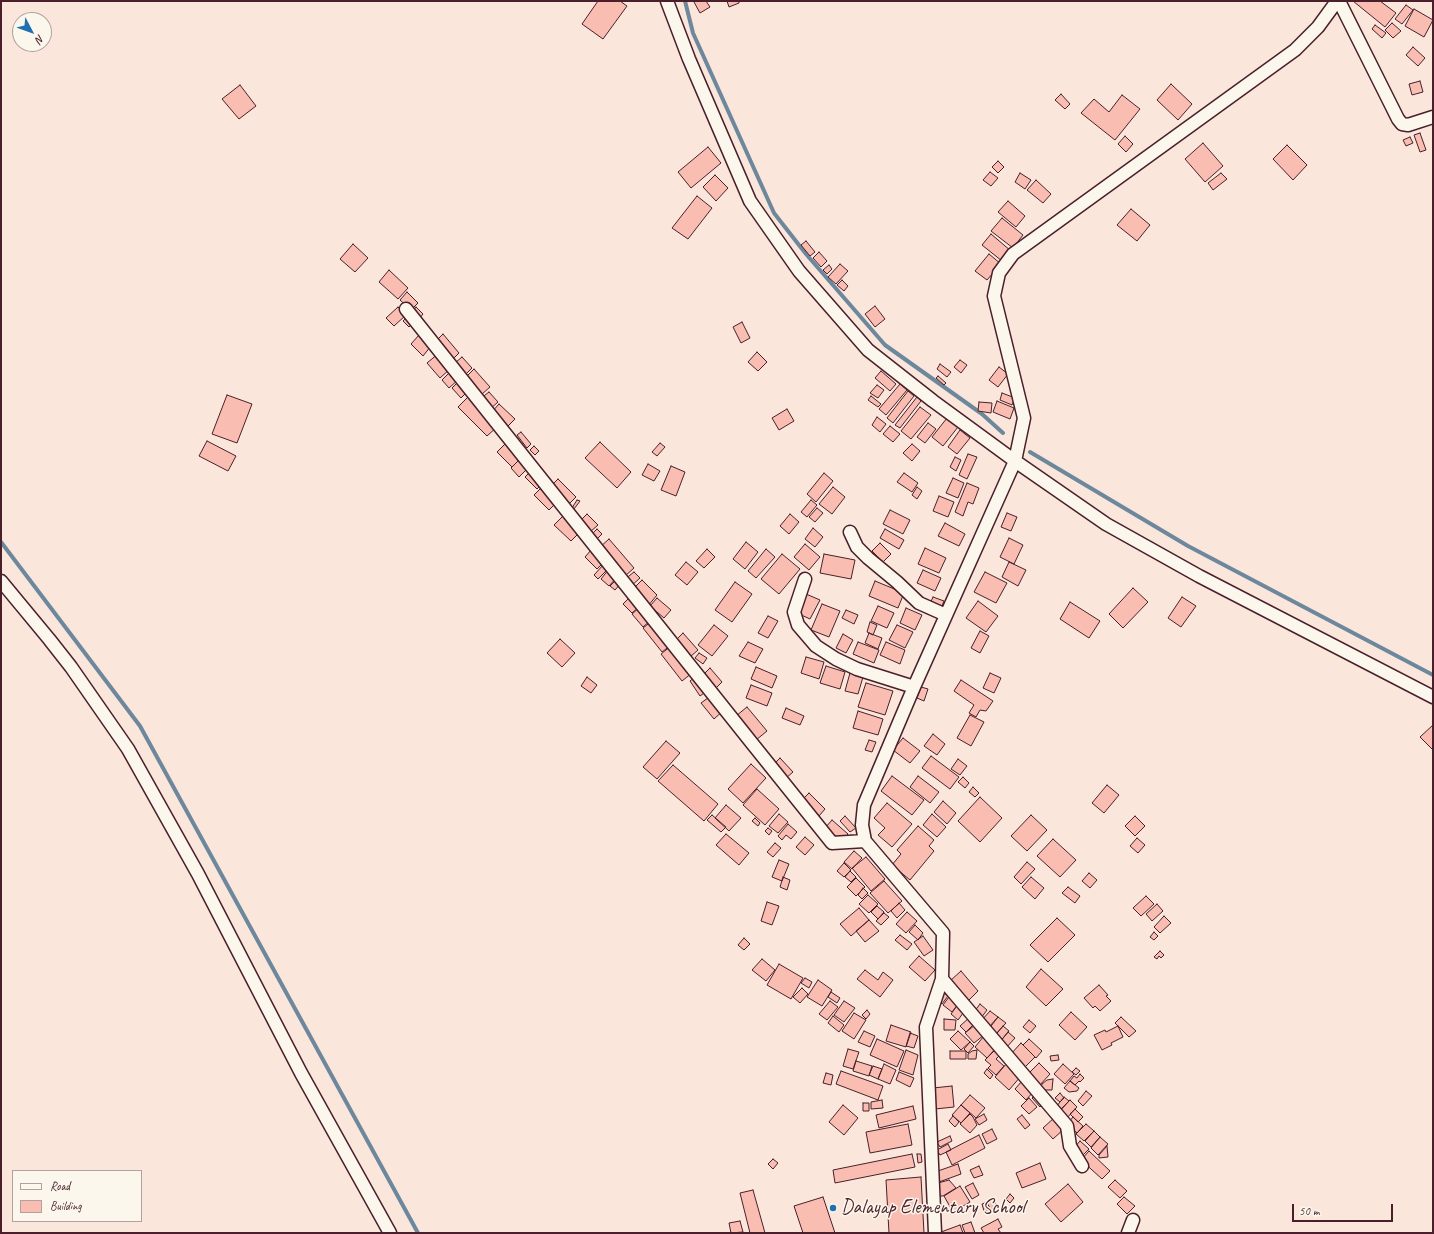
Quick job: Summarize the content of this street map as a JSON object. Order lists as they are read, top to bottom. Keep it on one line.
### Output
{"places":["Dalayap Elementary School"],"legend":["Road","Building"],"scale_bar":"50 m","north":"bottom right"}
